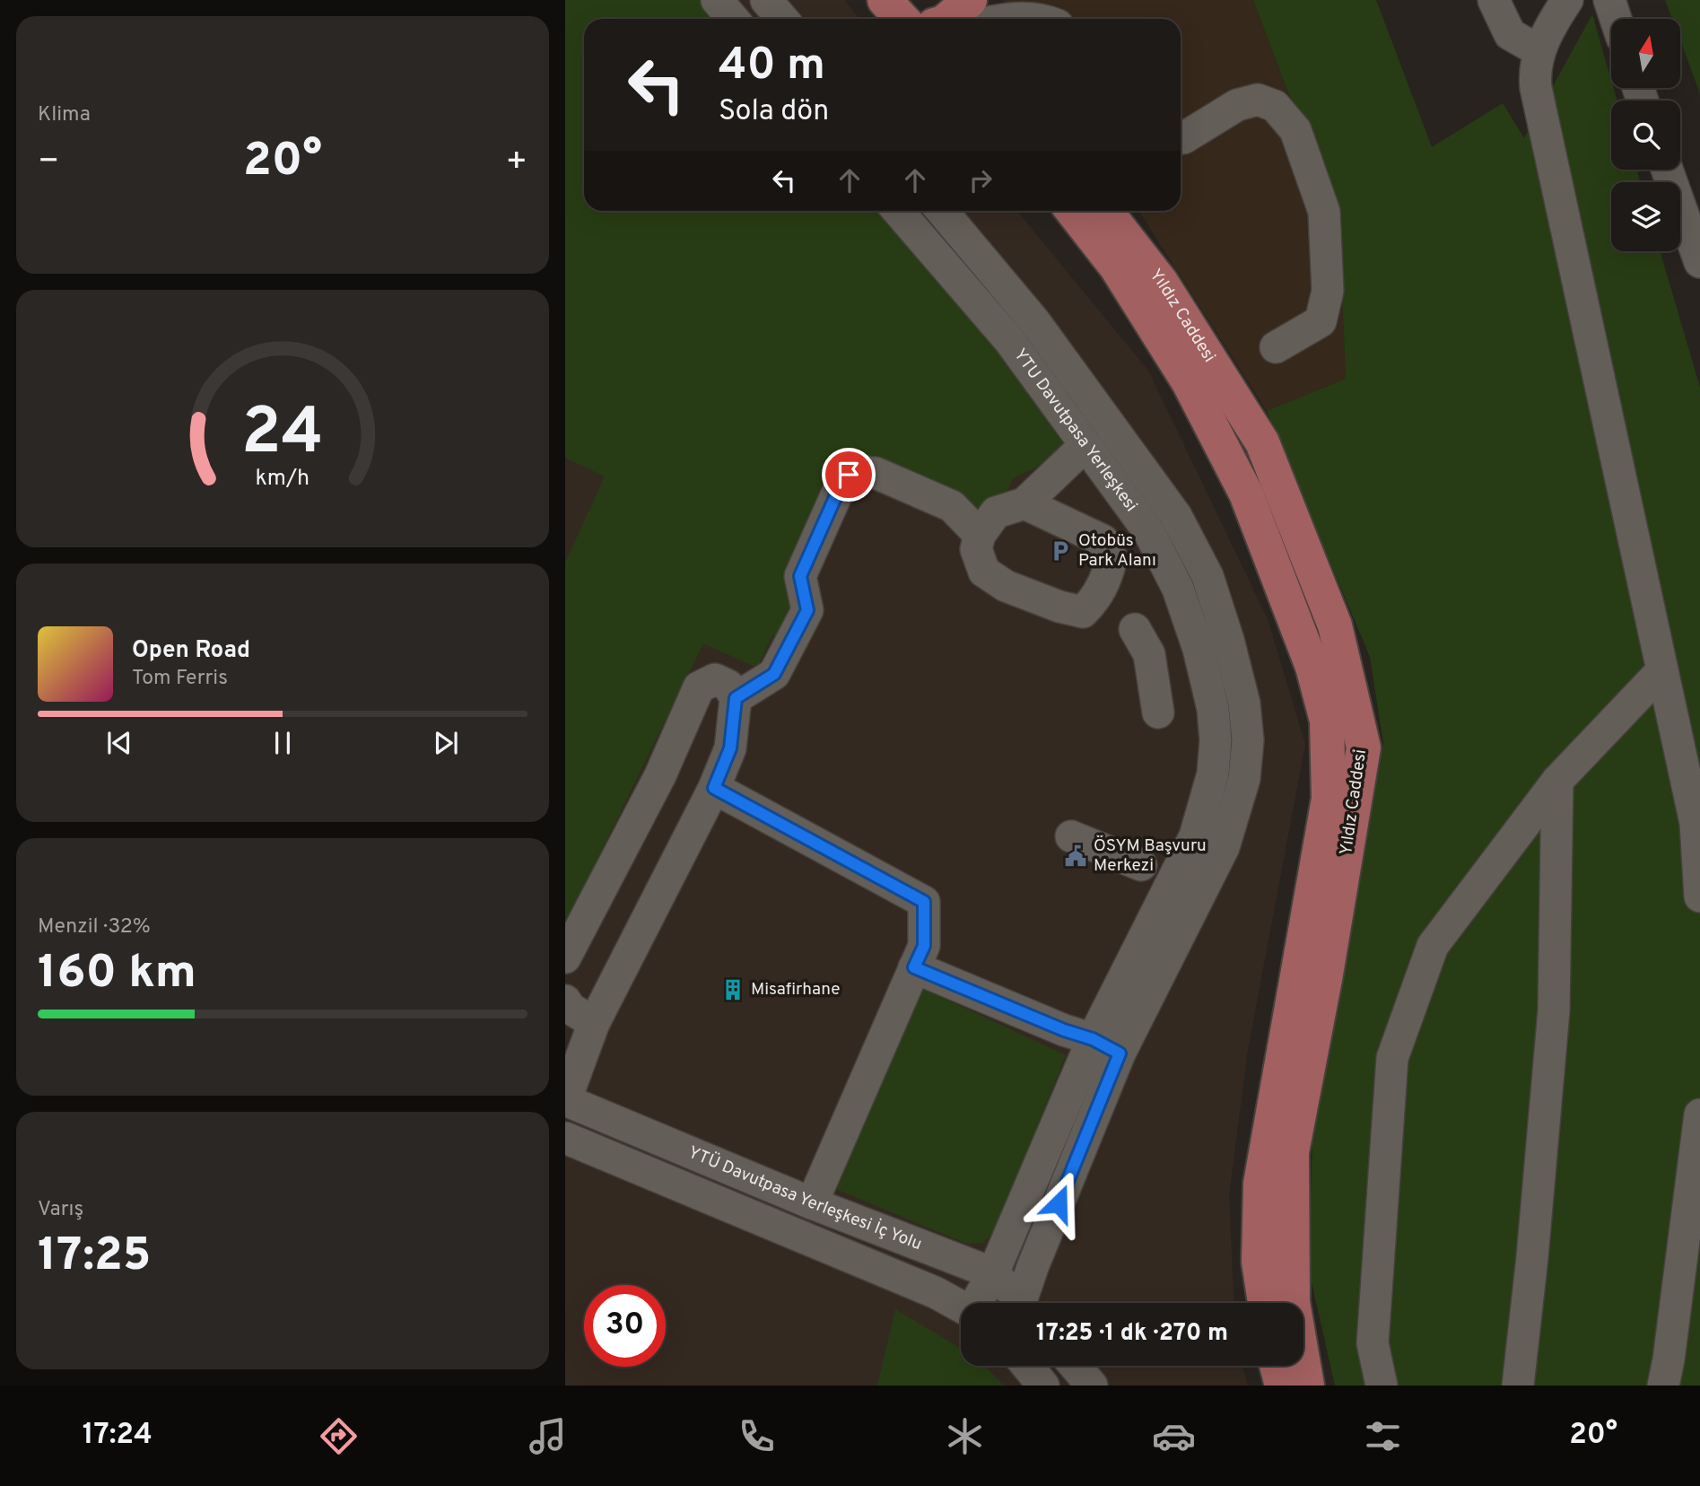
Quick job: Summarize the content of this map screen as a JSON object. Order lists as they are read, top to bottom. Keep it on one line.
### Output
{"streets":{"main road":["Yıldız Caddesi"],"street":["YTU Davutpasa Yerleşkesi","YTÜ Davutpasa Yerleşkesi İç Yolu"]},"crossings":[["YTU Davutpasa Yerleşkesi","YTÜ Davutpasa Yerleşkesi İç Yolu"]],"places":{"parking":["Otobüs Park Alanı"],"public building":["ÖSYM Başvuru Merkezi"],"building":["Misafirhane"]},"north":"top","page":{"tile":["Klima",["Menzil · 32%","160 km"],["Varış","17:25"]],"turn":["40 m","Sola dön"],"heat":["−","20°","+"],"song":["Open Road","Tom Ferris"],"limit":"30","trip":"17:25 · 1 dk · 270 m","tabs":["17:24","20°"],"gauge":["24","km/h"]}}
